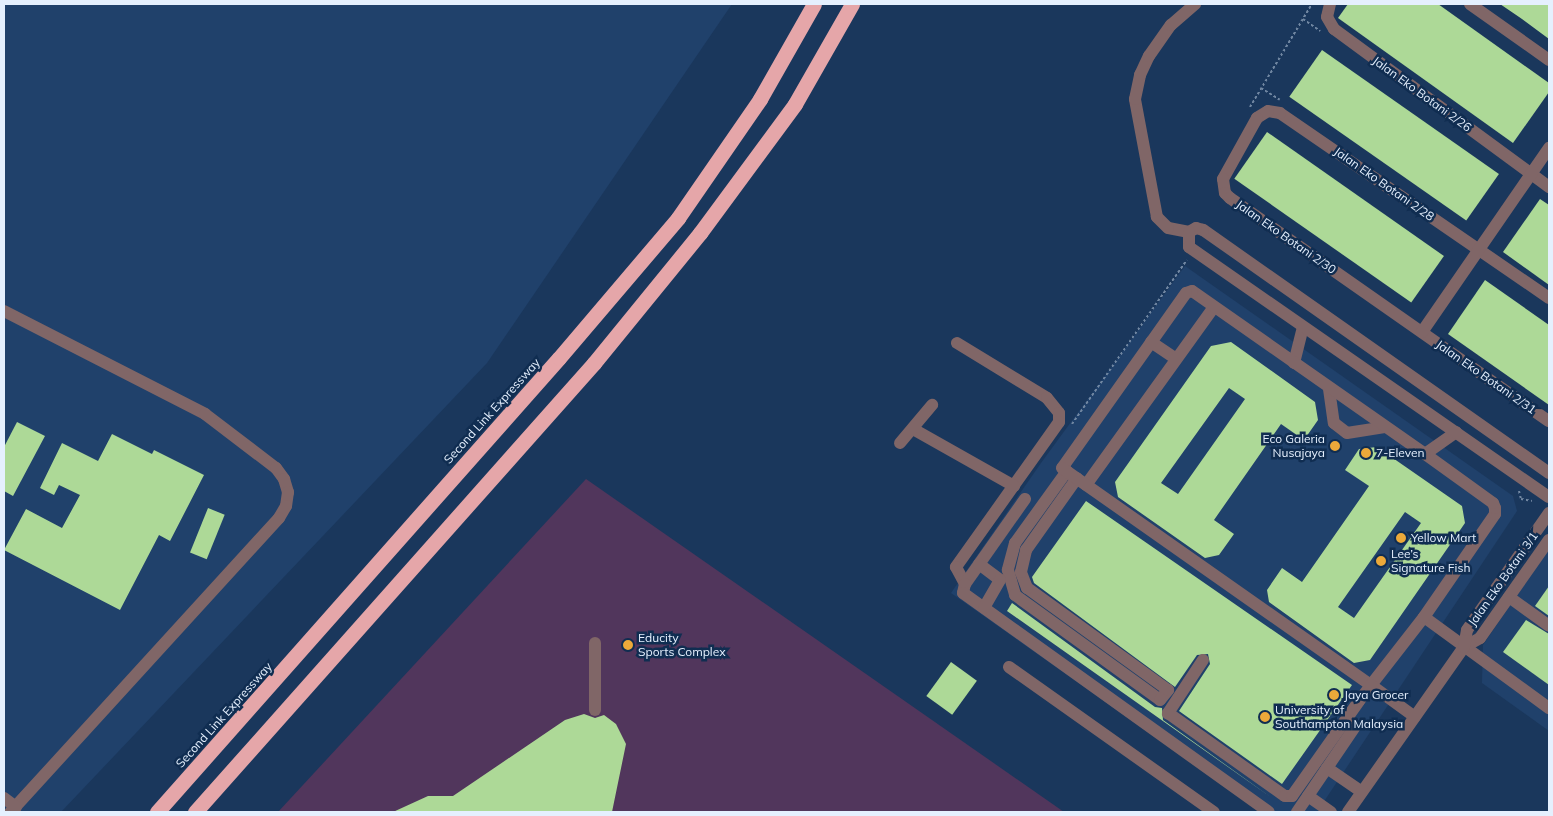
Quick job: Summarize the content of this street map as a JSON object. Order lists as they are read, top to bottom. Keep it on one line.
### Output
{"streets":{"highway":["Second Link Expressway"],"street":["Jalan Eko Botani 2/26","Jalan Eko Botani 2/28","Jalan Eko Botani 2/30","Jalan Eko Botani 2/31","Jalan Eko Botani 3/1"]},"crossings":[["Jalan Eko Botani 2/28","Jalan Eko Botani 2/30"],["Jalan Eko Botani 2/30","Jalan Eko Botani 2/31"]],"places":["Eco Galeria Nusajaya","7-Eleven","Yellow Mart","Lee’s Signature Fish","Educity Sports Complex","Jaya Grocer","University of Southampton Malaysia"]}
